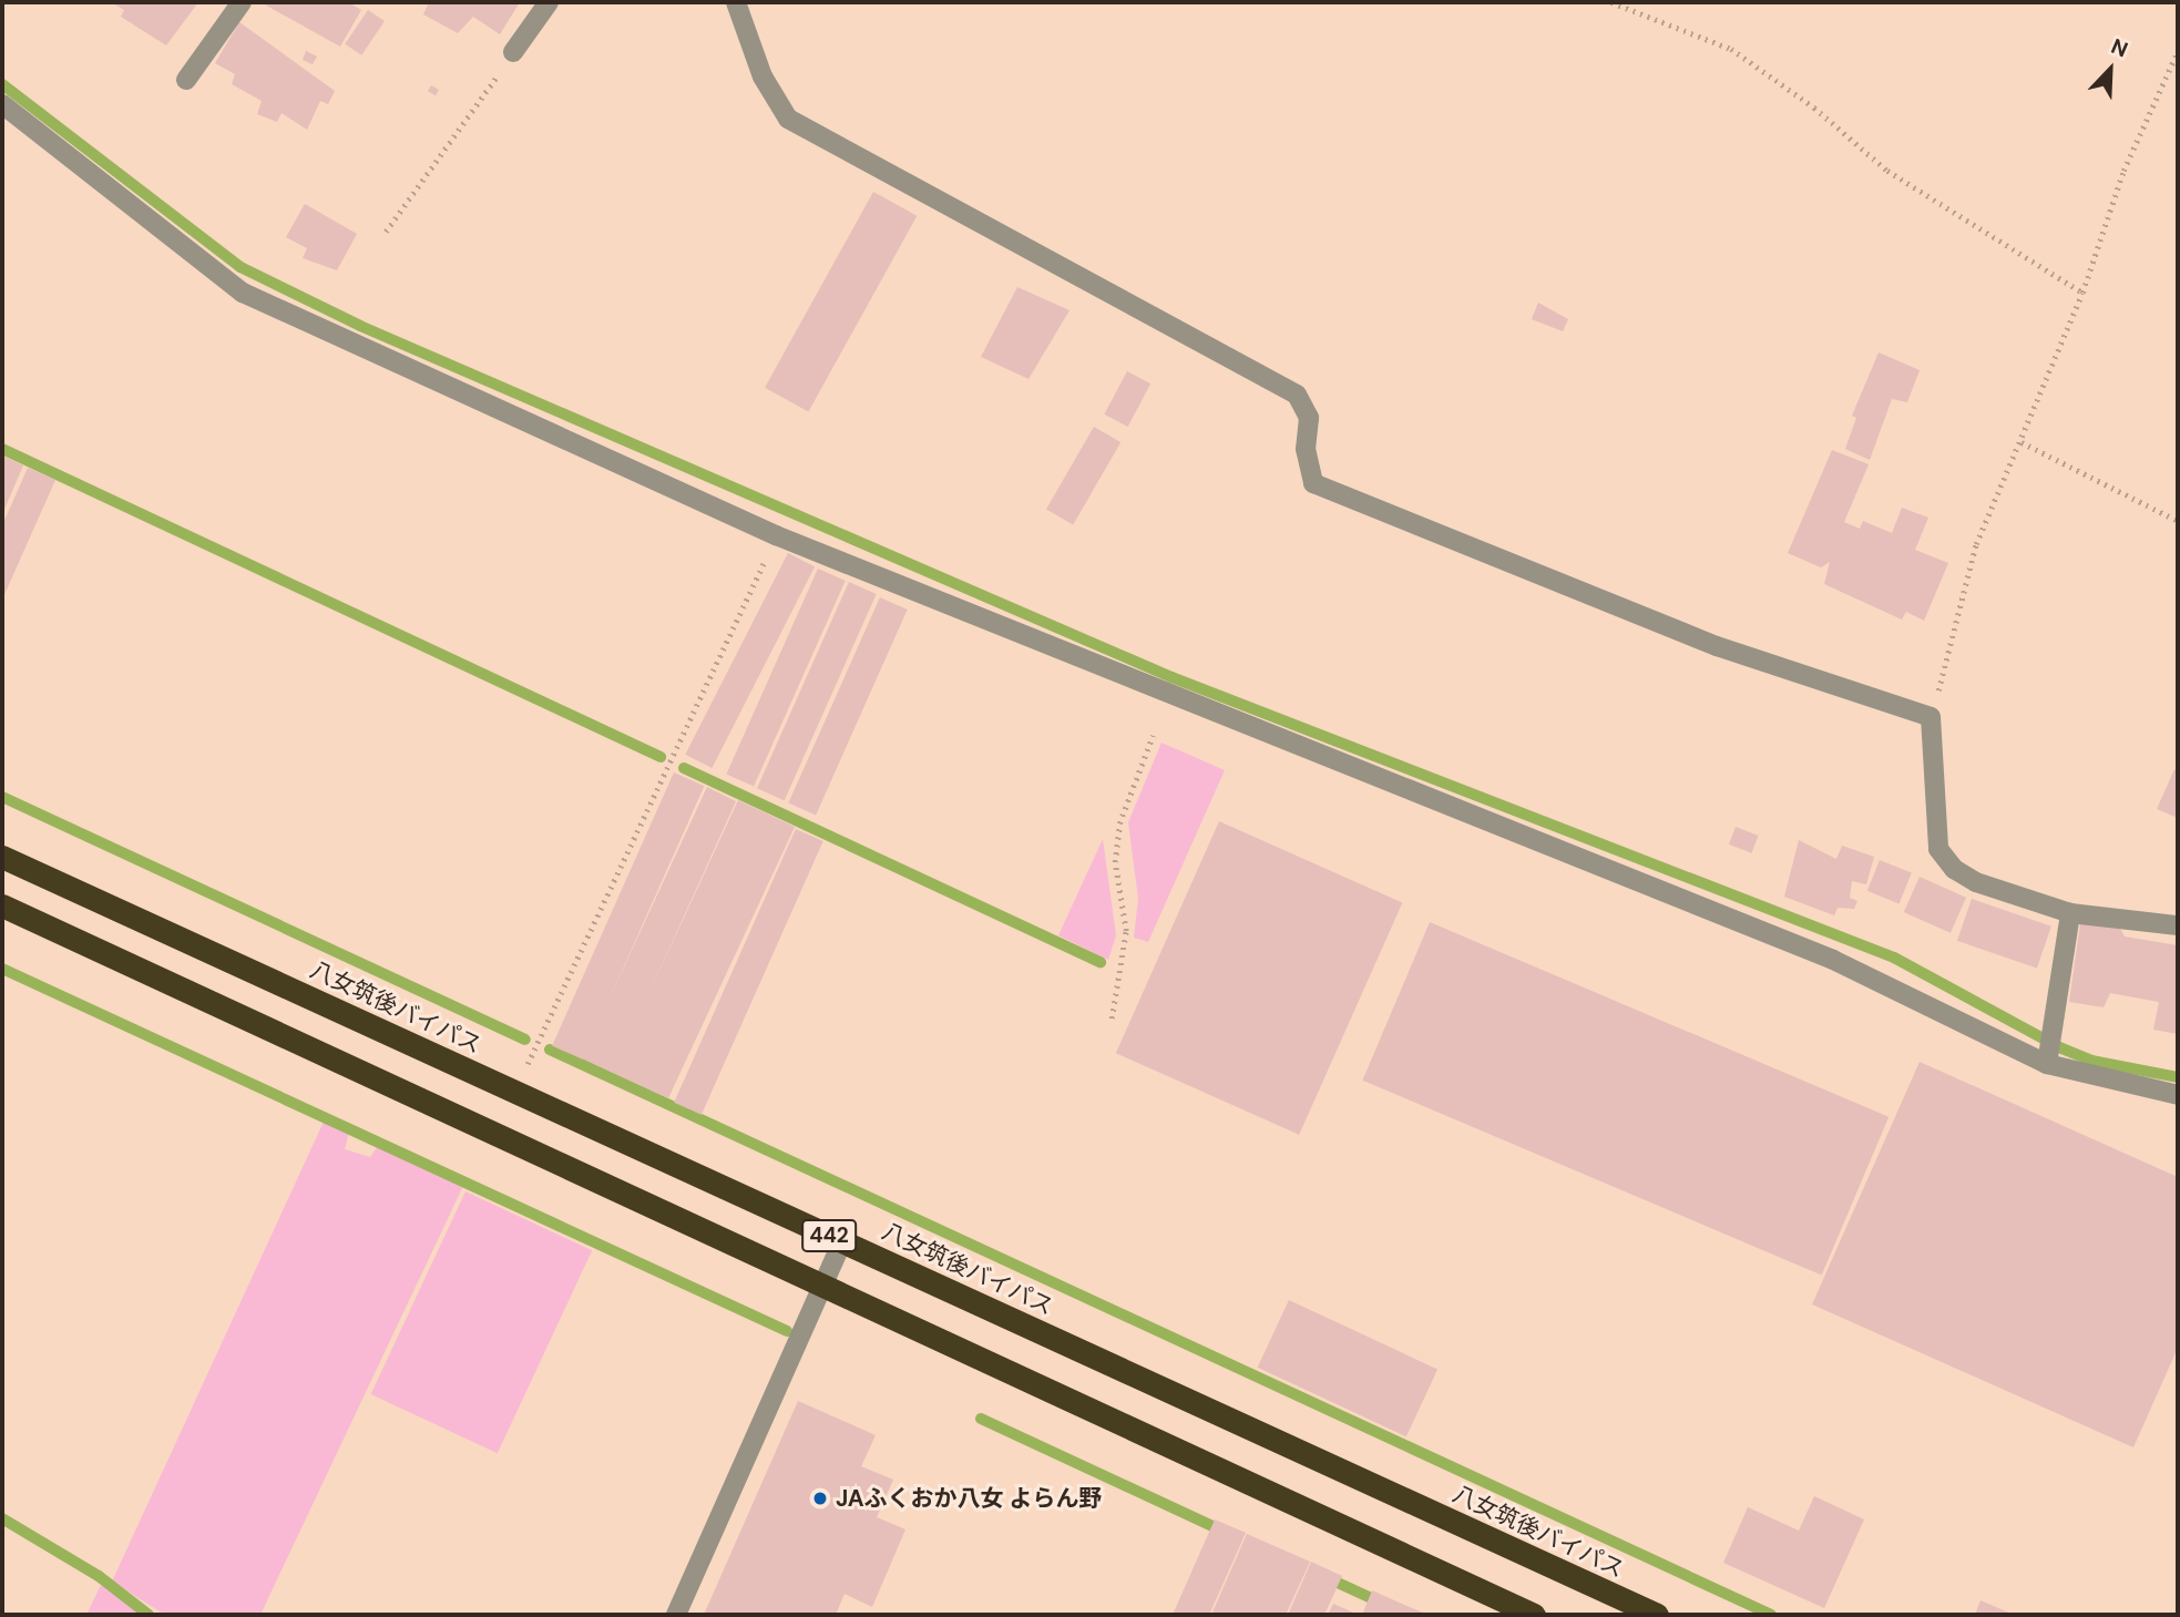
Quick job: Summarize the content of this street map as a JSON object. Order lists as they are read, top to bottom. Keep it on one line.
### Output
{"streets":{"highway":["八女筑後バイパス","442"]},"places":["JAふくおか八女 よらん野"],"north":"top right"}
